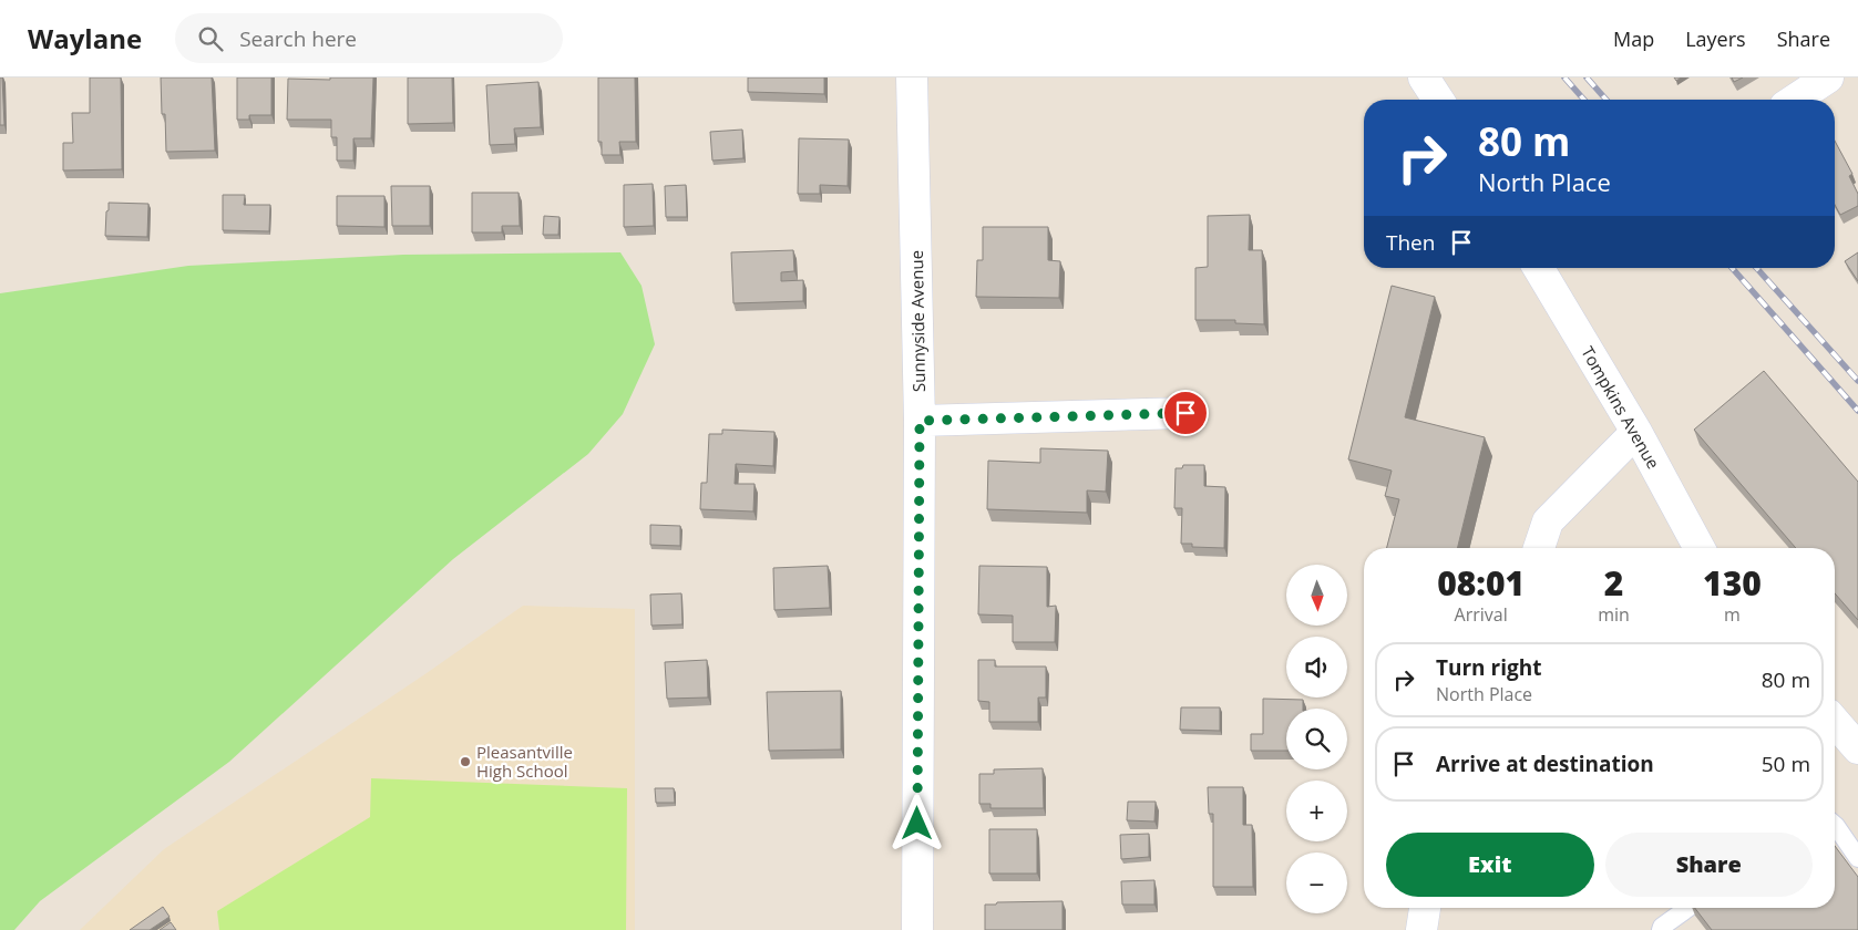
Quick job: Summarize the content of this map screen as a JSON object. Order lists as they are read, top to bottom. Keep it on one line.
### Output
{"streets":{"street":["Sunnyside Avenue","Tompkins Avenue"]},"places":["Pleasantville High School"],"north":"bottom","page":{"header":"Waylane","search":"Search here","nav":["Map","Layers","Share"],"turn":["80 m","North Place"],"then":"Then","eta":["08:01","Arrival","2","min","130","m"],"map_buttons":["+","−"],"list":[{"name":"Turn right","note":"North Place","value":"80 m"},{"name":"Arrive at destination","value":"50 m"}],"buttons":["Exit","Share"]}}
